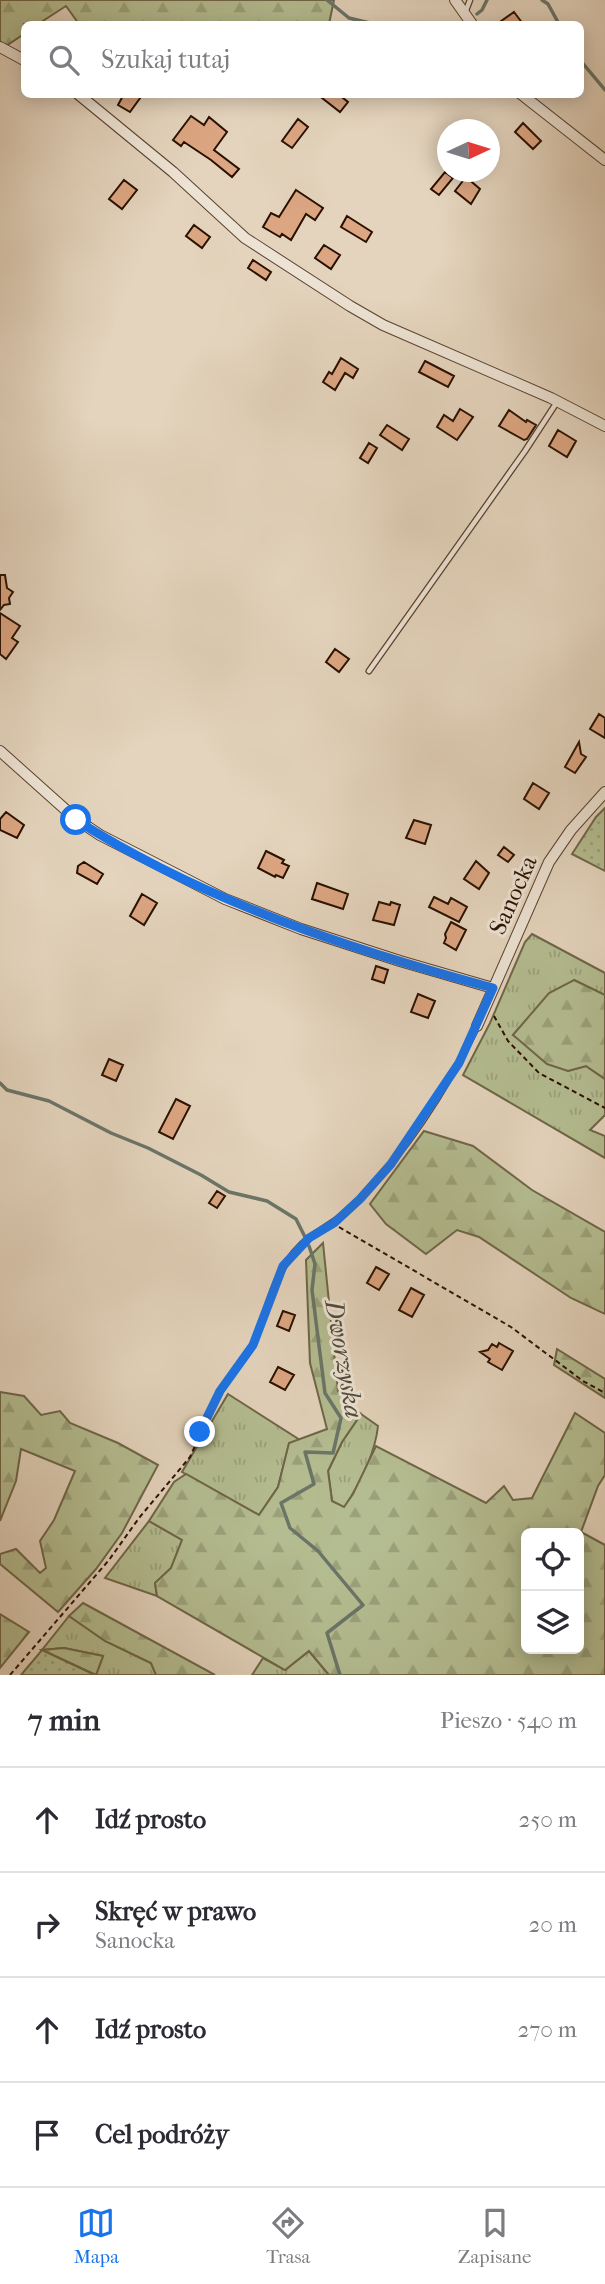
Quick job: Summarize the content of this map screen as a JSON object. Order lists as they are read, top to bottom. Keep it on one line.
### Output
{"streets":{"street":["Sanocka"]},"water":["Dworzyska"],"north":"right","page":{"search":"Szukaj tutaj","heading":["7 min","Pieszo · 540 m"],"list":[["Idź prosto","250 m"],["Skręć w prawo","Sanocka","20 m"],["Idź prosto","270 m"],"Cel podróży"],"nav":["Mapa","Trasa","Zapisane"]}}
